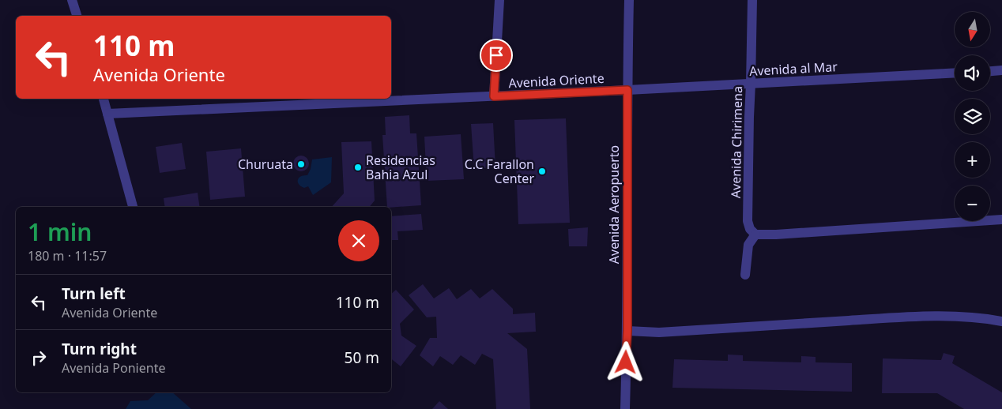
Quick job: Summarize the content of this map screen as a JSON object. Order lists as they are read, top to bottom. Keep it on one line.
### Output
{"streets":{"street":["Avenida al Mar","Avenida Oriente","Avenida Chirimena","Avenida Aeropuerto"]},"crossings":[["Avenida al Mar","Avenida Oriente"],["Avenida al Mar","Avenida Chirimena"],["Avenida al Mar","Avenida Aeropuerto"],["Avenida Oriente","Avenida Aeropuerto"]],"places":["Churuata","Residencias Bahia Azul","C.C Farallon Center"],"north":"bottom","page":{"map_buttons":["+","−"],"turn":["110 m","Avenida Oriente"],"heading":["1 min","180 m · 11:57"],"list":[{"name":"Turn left","note":"Avenida Oriente","value":"110 m"},{"name":"Turn right","note":"Avenida Poniente","value":"50 m"}]}}
